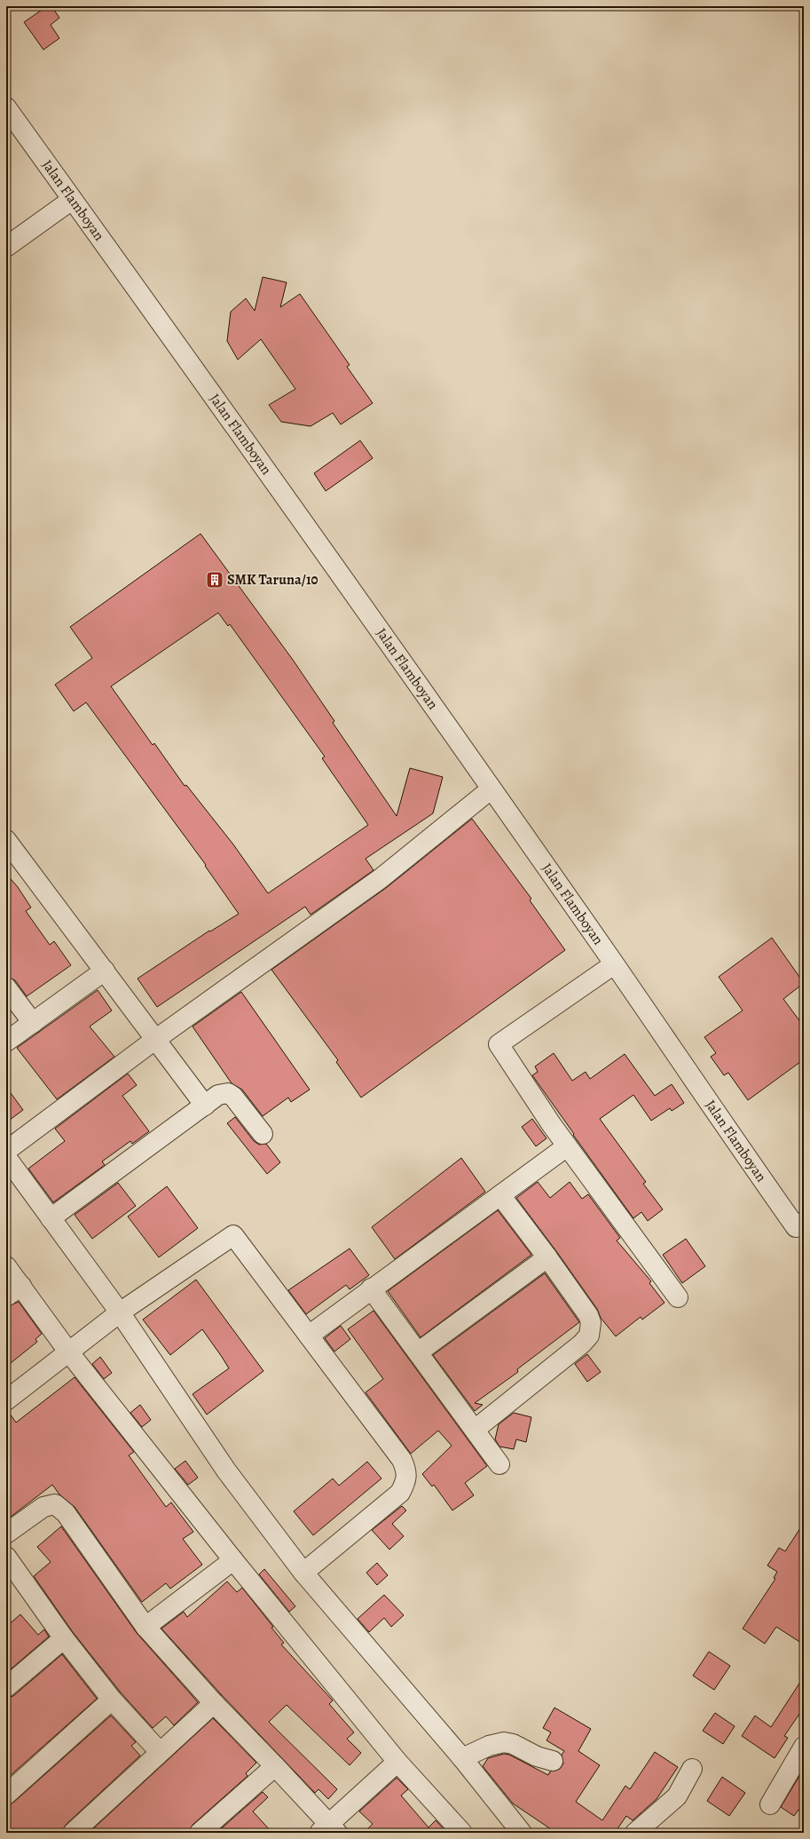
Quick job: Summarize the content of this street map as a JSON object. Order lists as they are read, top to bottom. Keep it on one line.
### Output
{"streets":{"street":["Jalan Flamboyan"]},"places":{"building":["SMK Taruna/10"]}}
